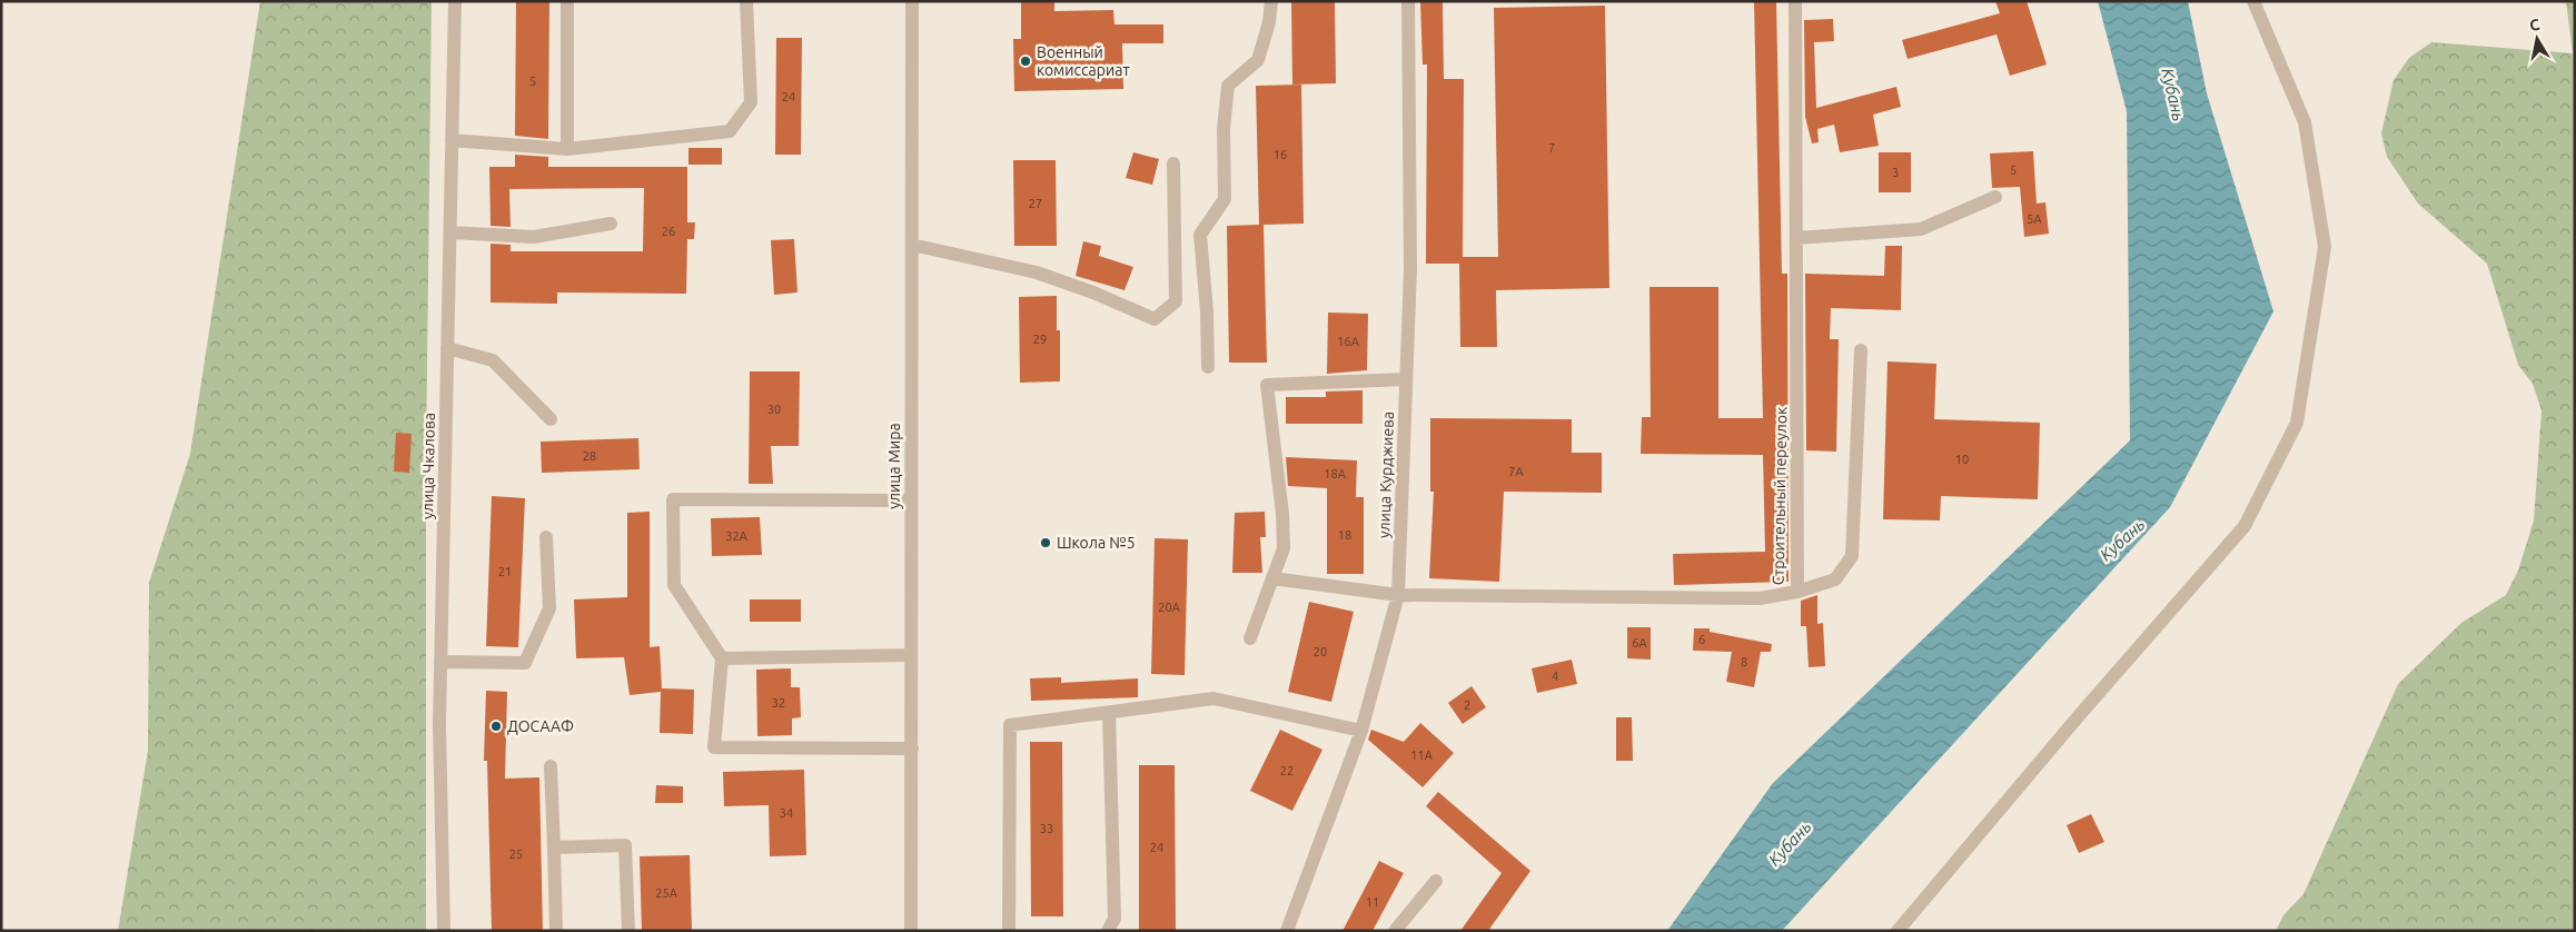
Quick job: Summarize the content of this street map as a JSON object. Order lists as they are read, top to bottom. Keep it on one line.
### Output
{"streets":{"street":["улица Чкалова","улица Мира","улица Курджиева","Строительный переулок"]},"crossings":[["улица Курджиева","Строительный переулок"]],"water":["Кубань"],"places":["Военный комиссариат","Школа №5","ДОСААФ"],"house_numbers":["5","24","7","16","5","3","27","5А","26","29","16А","30","28","10","7А","18А","18","32А","21","20А","6","6А","20","8","4","32","2","11А","22","34","33","24","25","25А","11"],"north":"top"}
